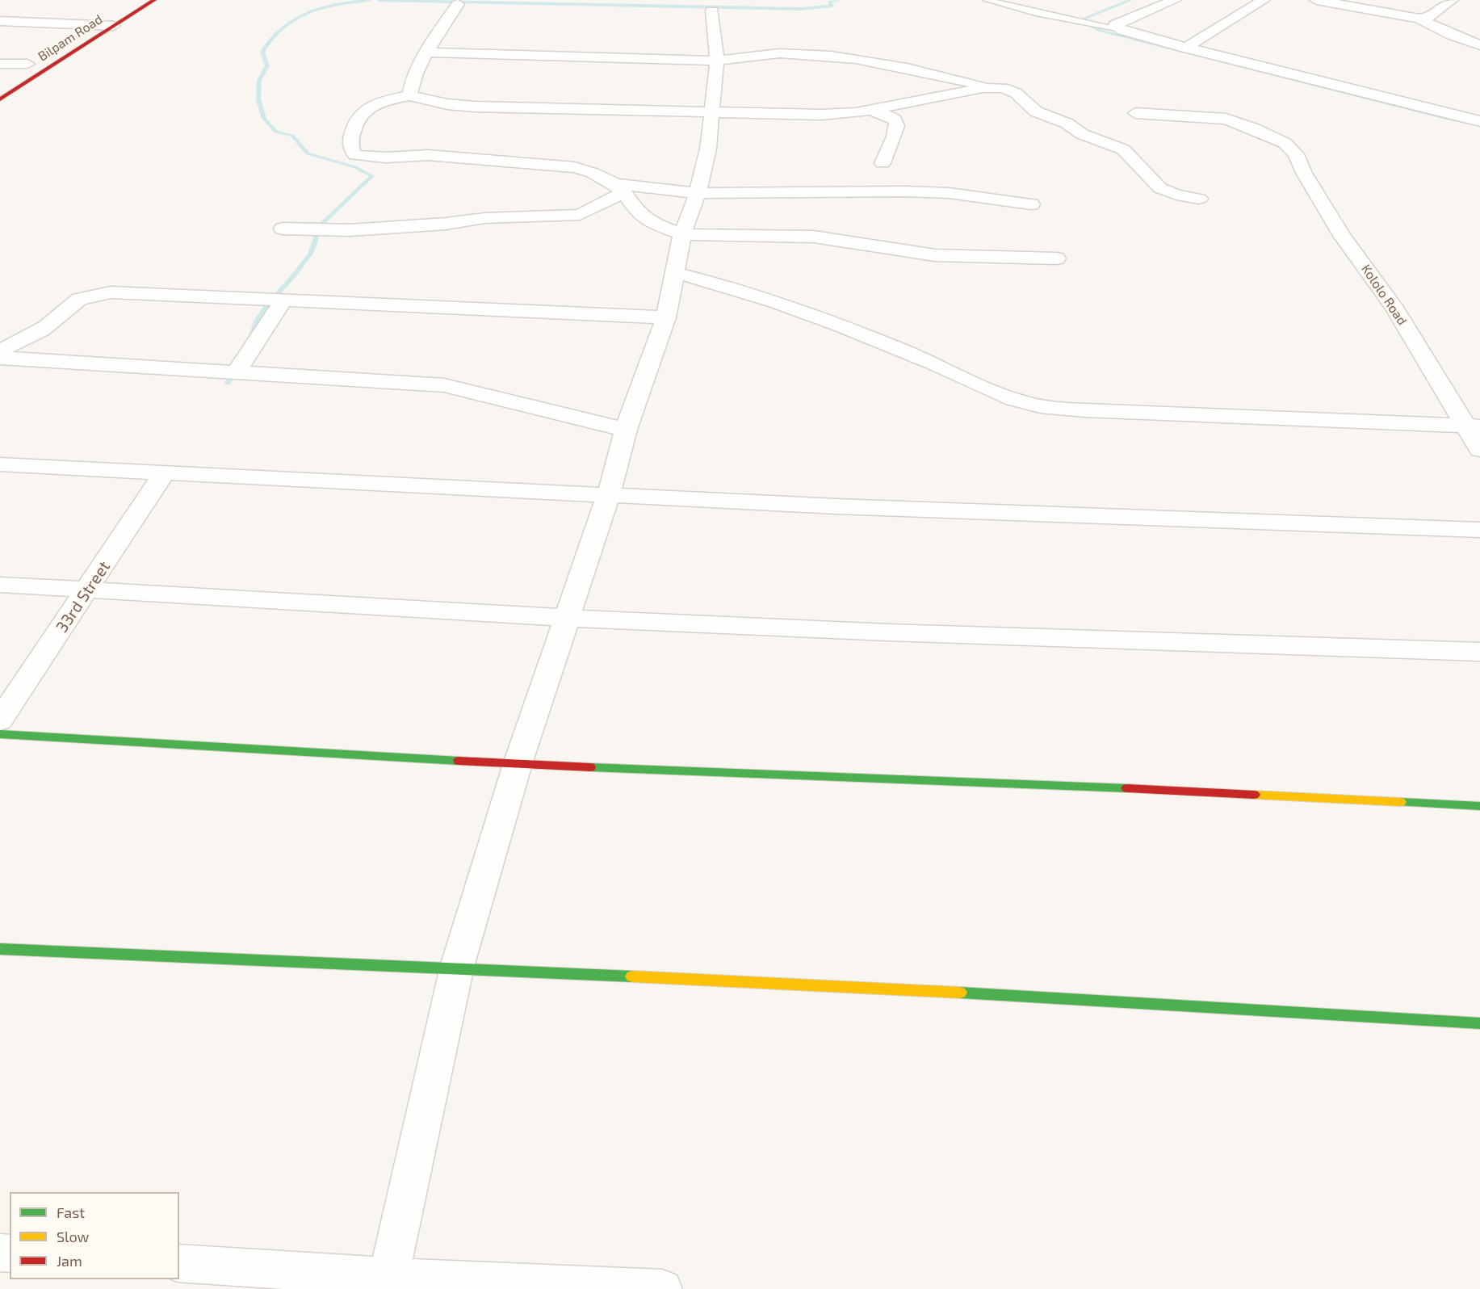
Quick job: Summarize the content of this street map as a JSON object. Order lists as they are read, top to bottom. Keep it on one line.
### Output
{"streets":{"street":["Bilpam Road","Kololo Road","33rd Street"]},"legend":["Fast","Slow","Jam"]}
